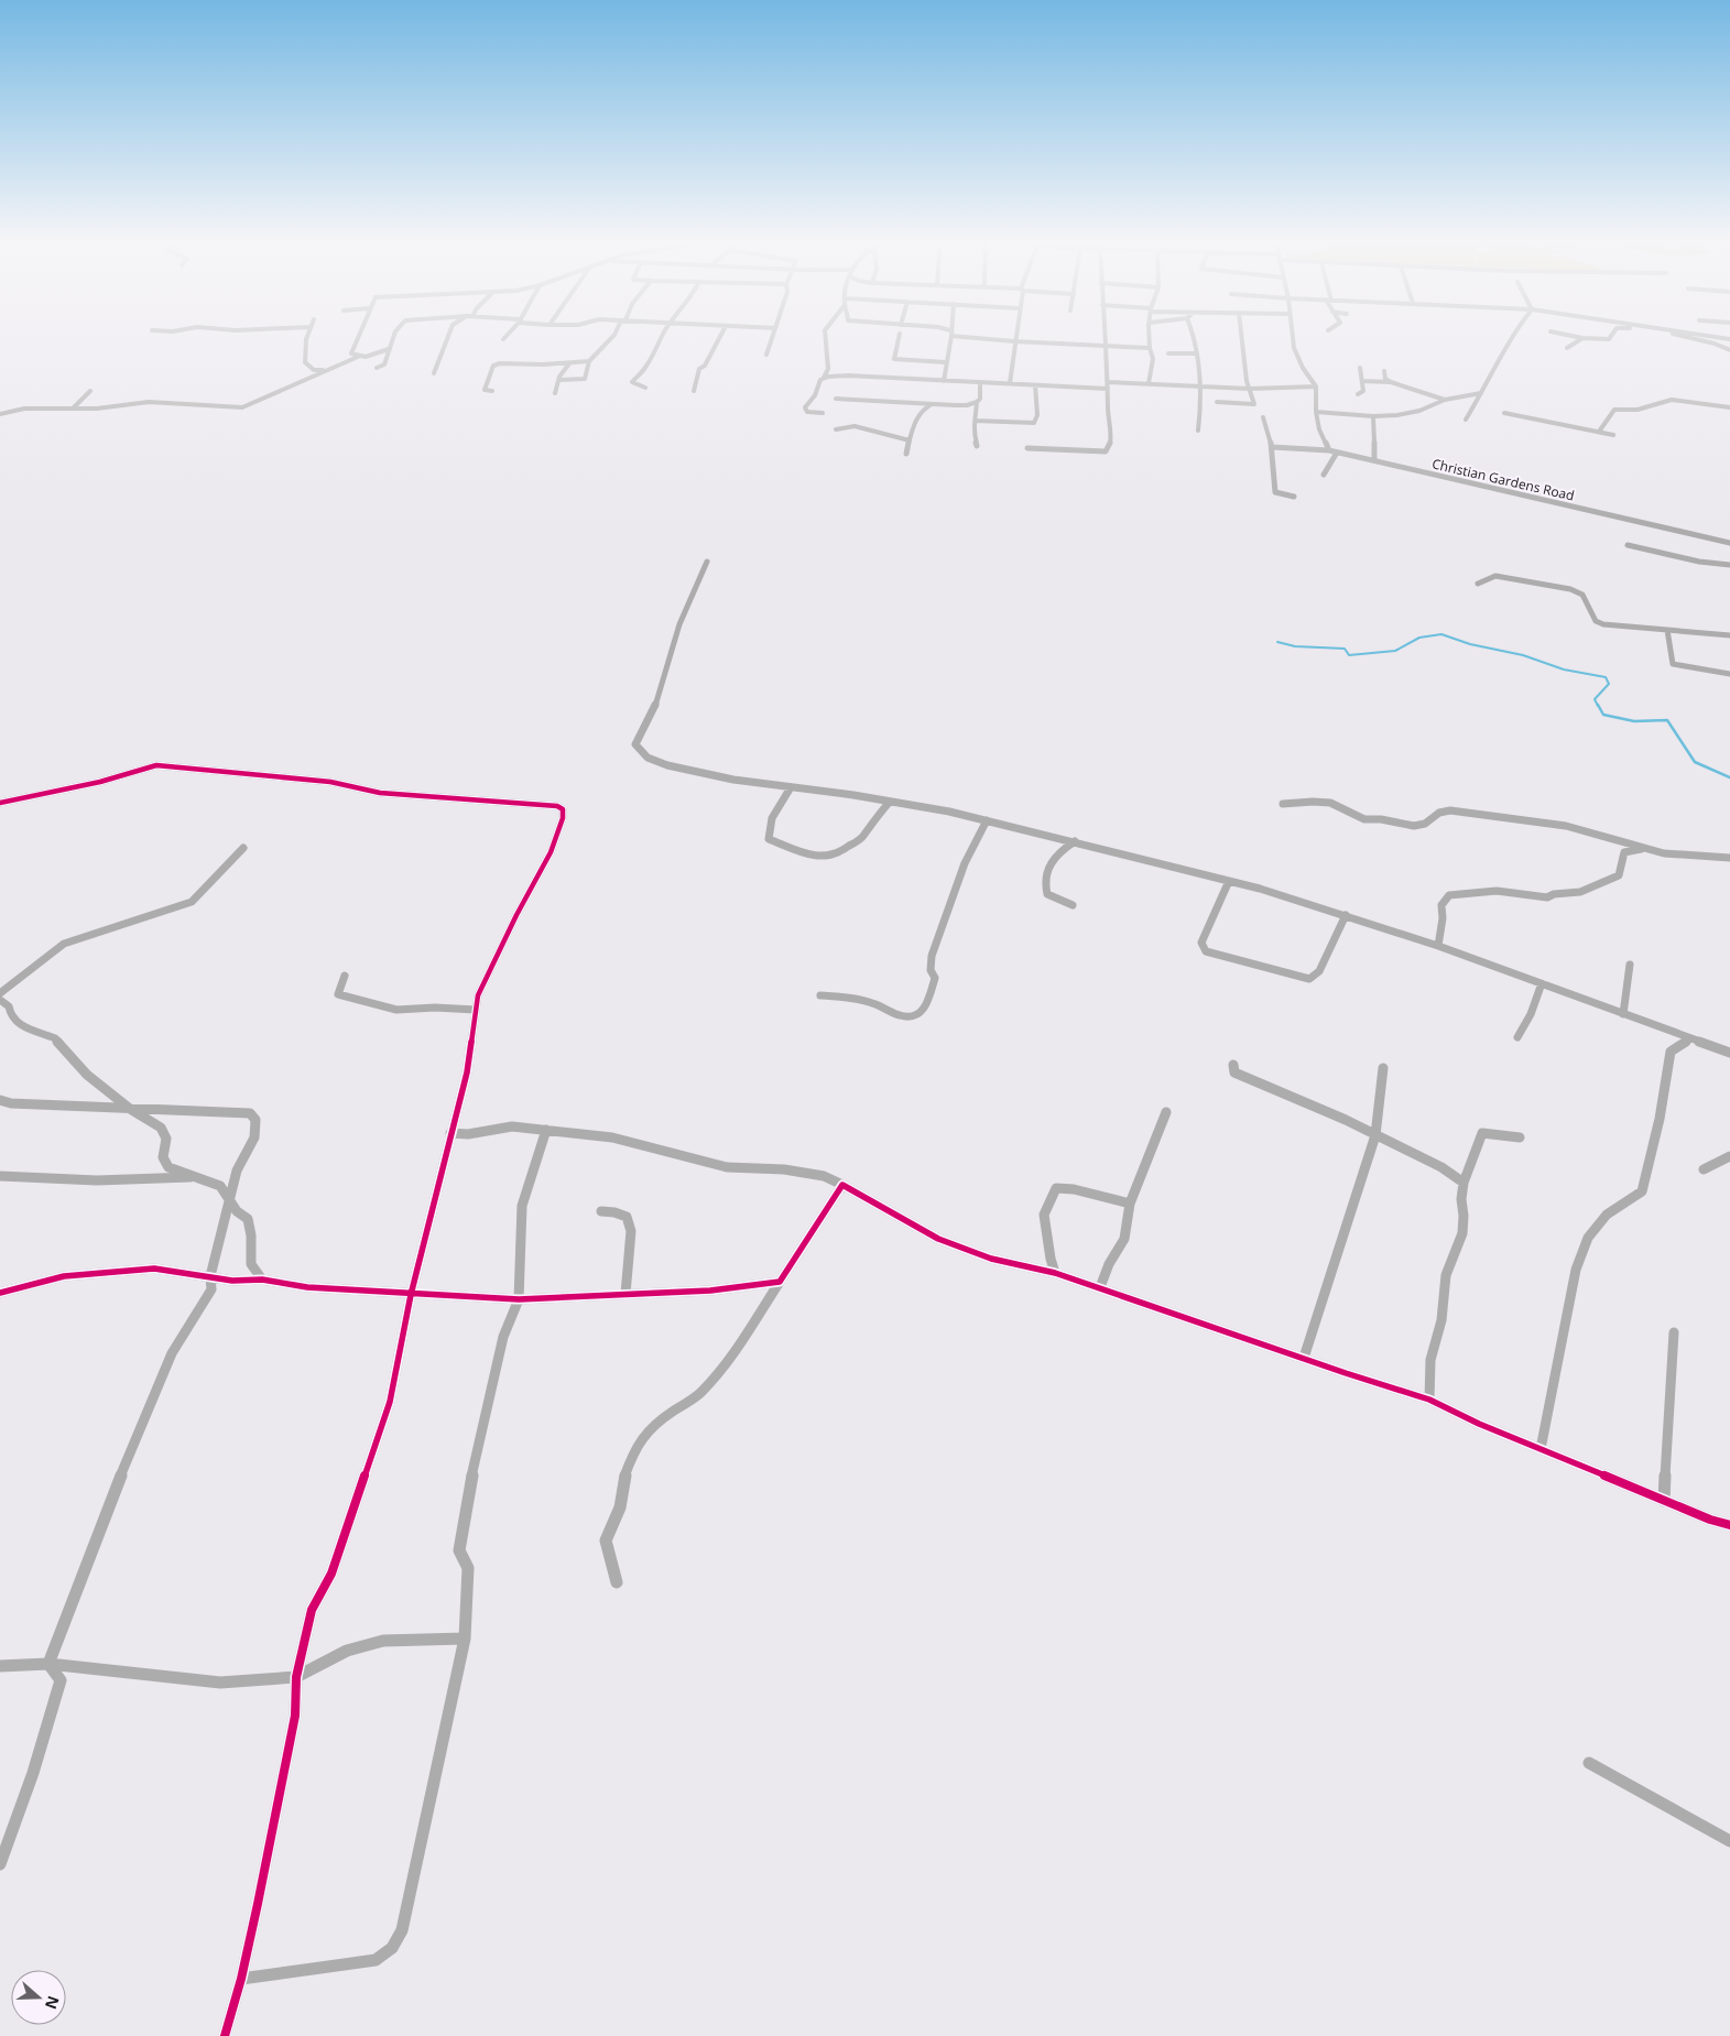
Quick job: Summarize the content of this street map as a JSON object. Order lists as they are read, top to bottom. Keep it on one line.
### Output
{"streets":{"street":["Christian Gardens Road"]},"north":"right"}
